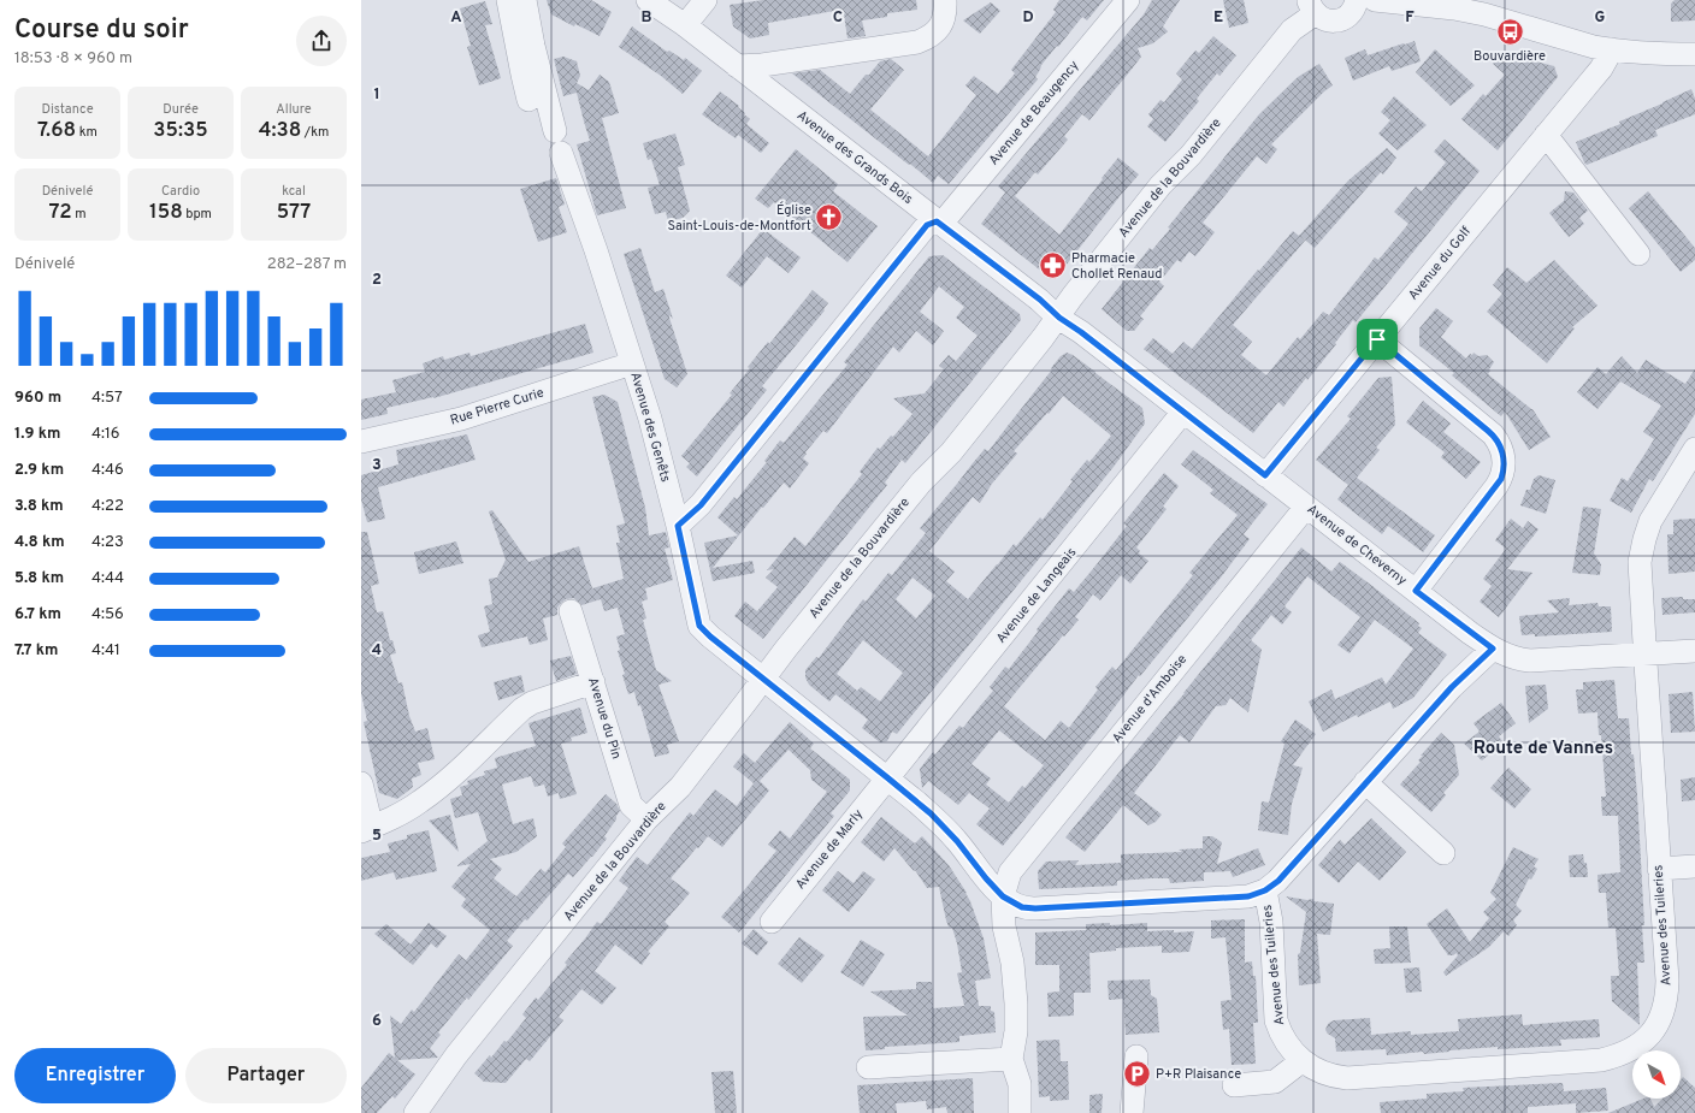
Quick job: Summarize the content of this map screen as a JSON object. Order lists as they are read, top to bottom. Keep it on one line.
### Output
{"streets":{"street":["Avenue de Beaugency","Avenue des Grands Bois","Avenue de la Bouvardière","Avenue du Golf","Rue Pierre Curie","Avenue des Genêts","Avenue de Cheverny","Avenue de Langeais","Avenue d'Amboise","Avenue du Pin","Avenue de Marly","Avenue des Tuileries"]},"crossings":[["Avenue de Beaugency","Avenue des Grands Bois"],["Avenue de Beaugency","Avenue des Genêts"],["Avenue des Grands Bois","Avenue de la Bouvardière"],["Avenue des Grands Bois","Avenue de Cheverny"],["Avenue de la Bouvardière","Avenue des Genêts"],["Avenue de la Bouvardière","Avenue de Cheverny"],["Avenue de la Bouvardière","Avenue du Pin"],["Avenue du Golf","Avenue de Cheverny"],["Rue Pierre Curie","Avenue des Genêts"],["Avenue des Genêts","Avenue de Langeais"],["Avenue des Genêts","Avenue d'Amboise"],["Avenue des Genêts","Avenue de Marly"],["Avenue des Genêts","Avenue des Tuileries"],["Avenue de Cheverny","Avenue de Langeais"],["Avenue de Cheverny","Avenue d'Amboise"],["Avenue de Cheverny","Avenue des Tuileries"],["Avenue de Langeais","Avenue de Marly"]],"districts":["Route de Vannes"],"places":{"bus stop":["Bouvardière"],"church":["Église Saint-Louis-de-Montfort"],"pharmacy":["Pharmacie Chollet Renaud"],"parking":["P+R Plaisance"]},"north":"bottom right","page":{"heading":["Course du soir","18:53 · 8 × 960 m"],"stats":[["Distance","7.68 km"],["Durée","35:35"],["Allure","4:38 /km"],["Dénivelé","72 m"],["Cardio","158 bpm"],["kcal","577"]],"chart":["Dénivelé","282–287 m"],"list":[{"name":"960 m","note":"4:57"},{"name":"1.9 km","note":"4:16"},{"name":"2.9 km","note":"4:46"},{"name":"3.8 km","note":"4:22"},{"name":"4.8 km","note":"4:23"},{"name":"5.8 km","note":"4:44"},{"name":"6.7 km","note":"4:56"},{"name":"7.7 km","note":"4:41"}],"buttons":["Enregistrer","Partager"]},"grid":{"columns":["A","B","C","D","E","F","G"],"rows":["1","2","3","4","5","6"]}}
